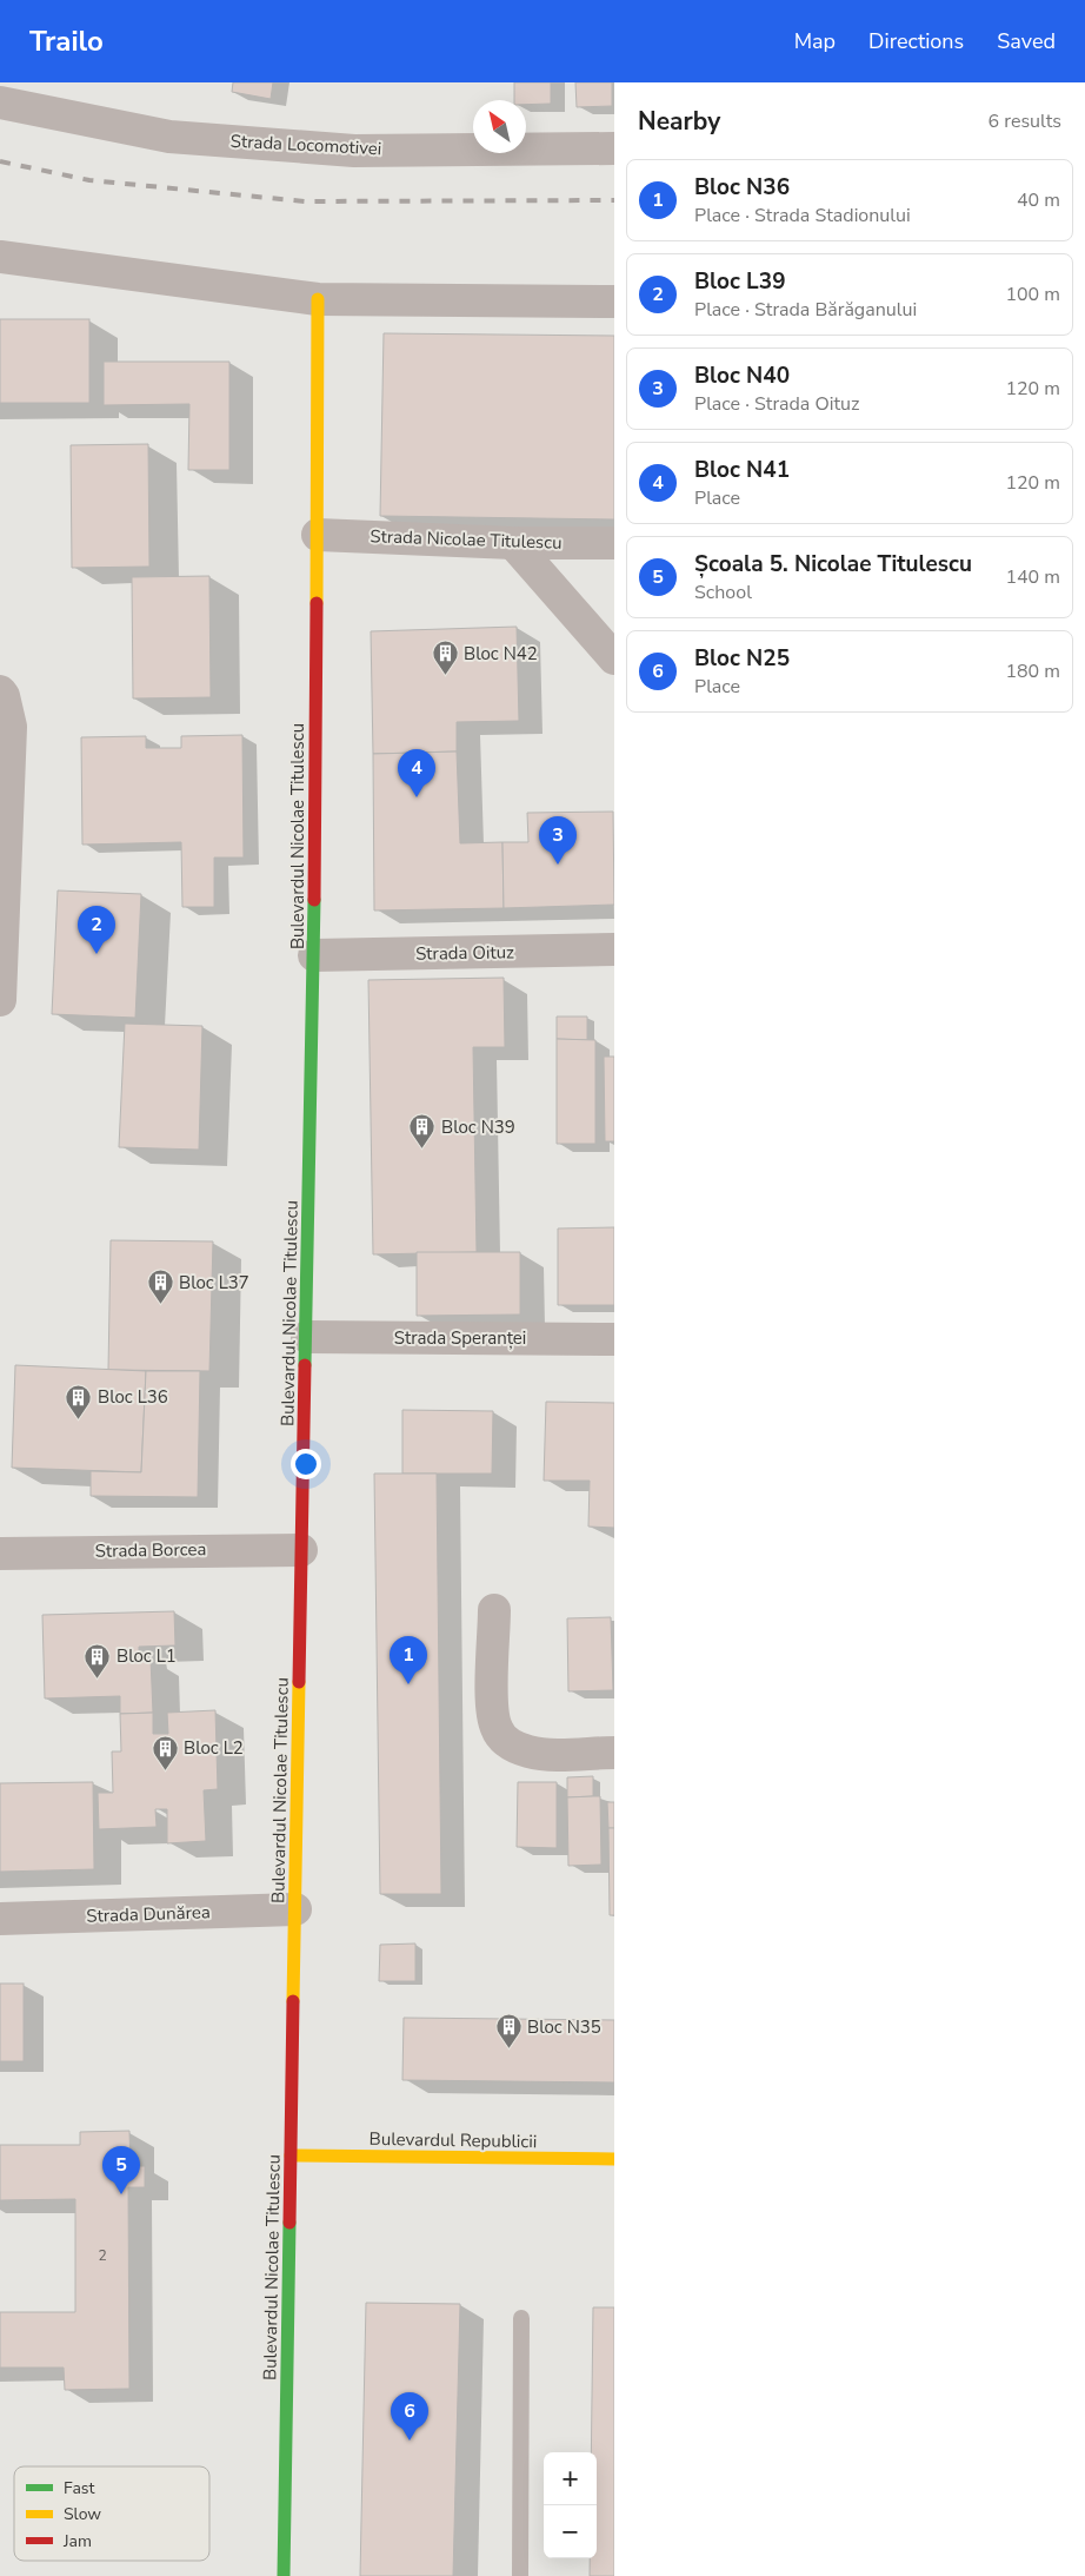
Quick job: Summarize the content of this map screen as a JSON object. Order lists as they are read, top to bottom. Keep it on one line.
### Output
{"streets":{"main road":["Bulevardul Nicolae Titulescu","Bulevardul Republicii"],"street":["Strada Locomotivei","Strada Nicolae Titulescu","Strada Oituz","Strada Speranței","Strada Borcea","Strada Dunărea"]},"crossings":[["Strada Nicolae Titulescu","Bulevardul Nicolae Titulescu"],["Bulevardul Nicolae Titulescu","Strada Oituz"],["Bulevardul Nicolae Titulescu","Strada Speranței"],["Bulevardul Nicolae Titulescu","Strada Borcea"],["Bulevardul Nicolae Titulescu","Strada Dunărea"],["Bulevardul Nicolae Titulescu","Bulevardul Republicii"]],"places":{"building":["Bloc N42","Bloc N39","Bloc L37","Bloc L36","Bloc L1","Bloc L2","Bloc N35"]},"house_numbers":["2"],"legend":["Fast","Slow","Jam"],"north":"top left","page":{"header":"Trailo","nav":["Map","Directions","Saved"],"heading":["Nearby","6 results"],"list":[{"mark":"1","name":"Bloc N36","note":"Place · Strada Stadionului","value":"40 m"},{"mark":"2","name":"Bloc L39","note":"Place · Strada Bărăganului","value":"100 m"},{"mark":"3","name":"Bloc N40","note":"Place · Strada Oituz","value":"120 m"},{"mark":"4","name":"Bloc N41","note":"Place","value":"120 m"},{"mark":"5","name":"Școala 5. Nicolae Titulescu","note":"School","value":"140 m"},{"mark":"6","name":"Bloc N25","note":"Place","value":"180 m"}],"pins":["4","3","2","1","5","6"],"map_buttons":["+","−"]}}
